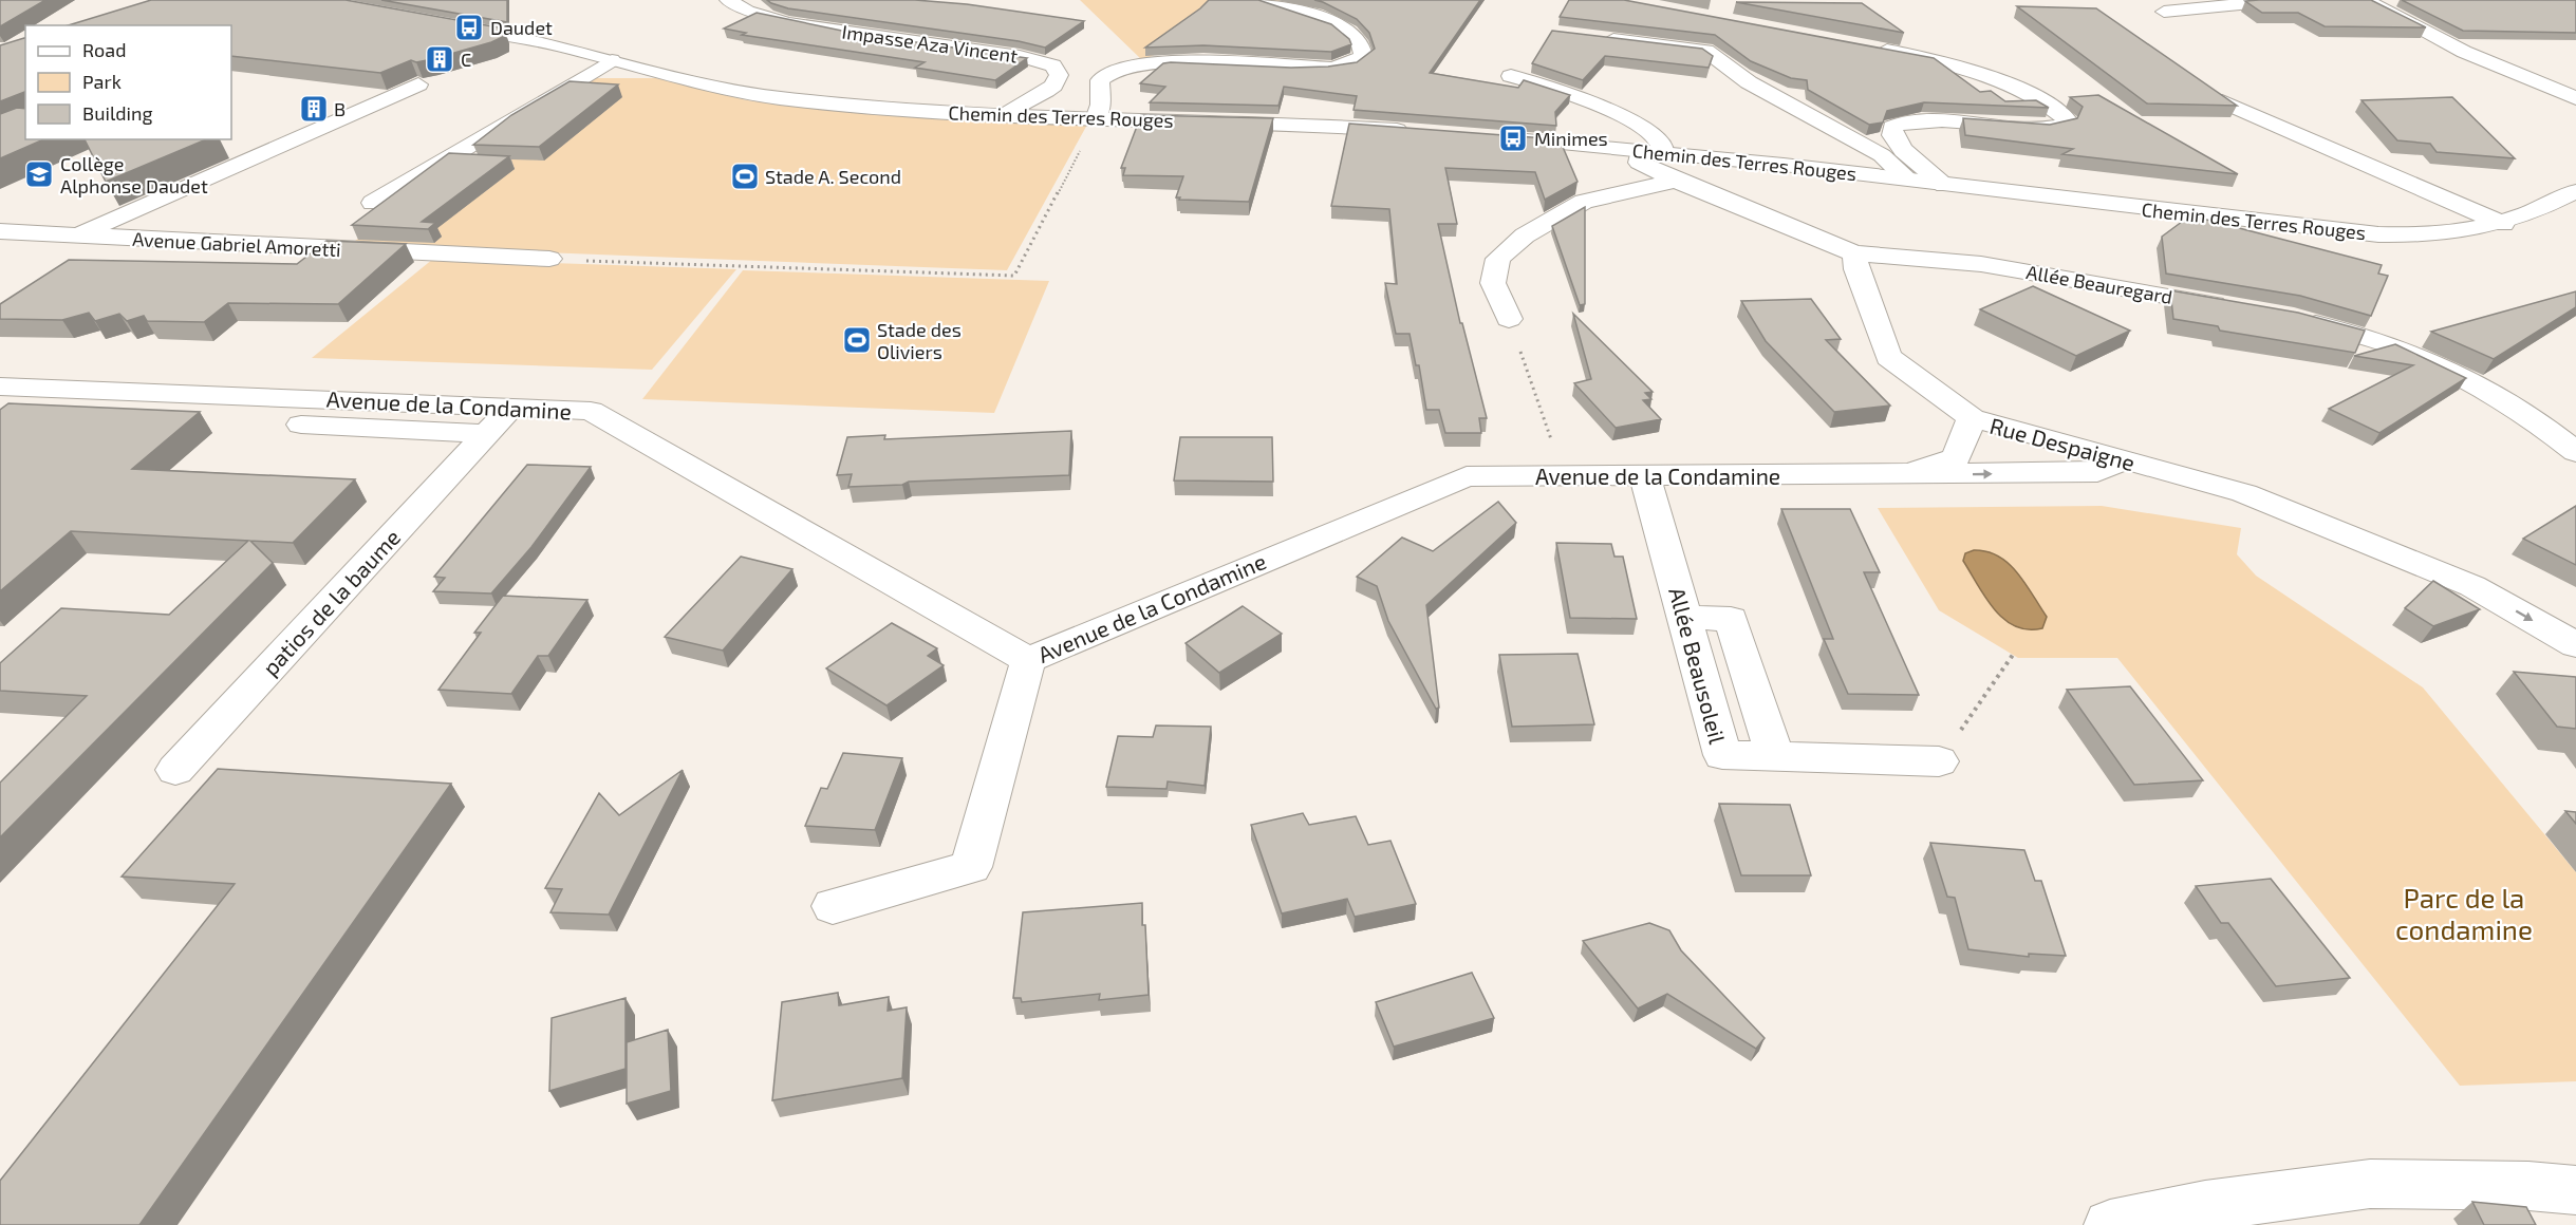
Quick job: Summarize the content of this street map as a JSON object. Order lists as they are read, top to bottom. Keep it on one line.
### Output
{"streets":{"street":["Impasse Aza Vincent","Chemin des Terres Rouges","Avenue Gabriel Amoretti","Allée Beauregard","Avenue de la Condamine","Rue Despaigne","patios de la baume","Allée Beausoleil"]},"crossings":[["Impasse Aza Vincent","Chemin des Terres Rouges"],["Allée Beauregard","Rue Despaigne"],["Avenue de la Condamine","Rue Despaigne"],["Avenue de la Condamine","patios de la baume"],["Avenue de la Condamine","Allée Beausoleil"]],"parks":["Parc de la condamine"],"places":{"bus stop":["Daudet","Minimes"],"building":["C","B"],"school or university":["Collège Alphonse Daudet"],"sports":["Stade A. Second","Stade des Oliviers"]},"legend":["Road","Park","Building"]}
